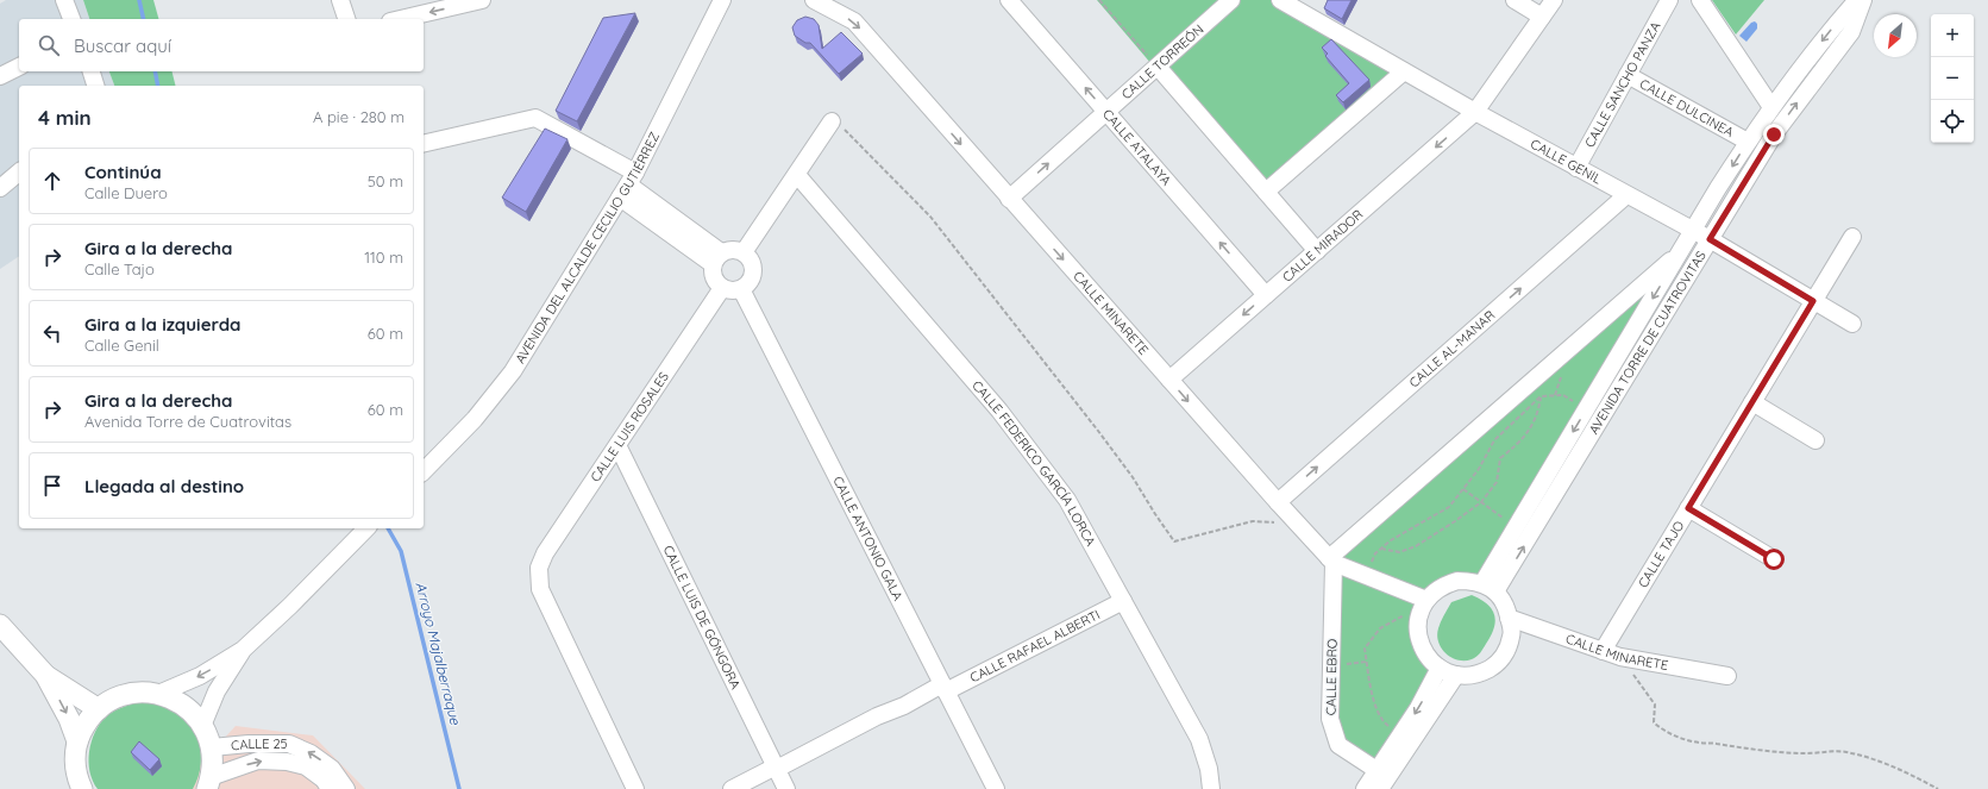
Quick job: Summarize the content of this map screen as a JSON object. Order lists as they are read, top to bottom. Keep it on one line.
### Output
{"streets":{"street":["CALLE TORREÓN","CALLE SANCHO PANZA","CALLE DULCINEA","CALLE ATALAYA","CALLE GENIL","AVENIDA DEL ALCALDE CECILIO GUTIÉRREZ","CALLE MIRADOR","CALLE MINARETE","AVENIDA TORRE DE CUATROVITAS","CALLE AL-MANAR","CALLE LUIS ROSALES","CALLE FEDERICO GARCÍA LORCA","CALLE ANTONIO GALA","CALLE TAJO","CALLE LUIS DE GÓNGORA","CALLE RAFAEL ALBERTI","CALLE EBRO","CALLE 25"]},"crossings":[["CALLE TORREÓN","CALLE ATALAYA"],["CALLE TORREÓN","CALLE MINARETE"],["CALLE SANCHO PANZA","CALLE DULCINEA"],["CALLE SANCHO PANZA","CALLE GENIL"],["CALLE DULCINEA","AVENIDA TORRE DE CUATROVITAS"],["CALLE ATALAYA","CALLE MIRADOR"],["CALLE GENIL","CALLE MIRADOR"],["CALLE GENIL","AVENIDA TORRE DE CUATROVITAS"],["CALLE GENIL","CALLE AL-MANAR"],["CALLE GENIL","CALLE TAJO"],["CALLE MIRADOR","CALLE MINARETE"],["CALLE MINARETE","AVENIDA TORRE DE CUATROVITAS"],["CALLE MINARETE","CALLE AL-MANAR"],["CALLE MINARETE","CALLE TAJO"],["CALLE MINARETE","CALLE EBRO"],["CALLE LUIS ROSALES","CALLE ANTONIO GALA"],["CALLE LUIS ROSALES","CALLE LUIS DE GÓNGORA"],["CALLE FEDERICO GARCÍA LORCA","CALLE RAFAEL ALBERTI"],["CALLE ANTONIO GALA","CALLE RAFAEL ALBERTI"],["CALLE LUIS DE GÓNGORA","CALLE RAFAEL ALBERTI"]],"one_way":["CALLE TORREÓN","CALLE MINARETE"],"water":["Arroyo Majalberraque"],"north":"bottom left","page":{"map_buttons":["+","−"],"search":"Buscar aquí","heading":["4 min","A pie · 280 m"],"list":[["Continúa","Calle Duero","50 m"],["Gira a la derecha","Calle Tajo","110 m"],["Gira a la izquierda","Calle Genil","60 m"],["Gira a la derecha","Avenida Torre de Cuatrovitas","60 m"],"Llegada al destino"]}}
